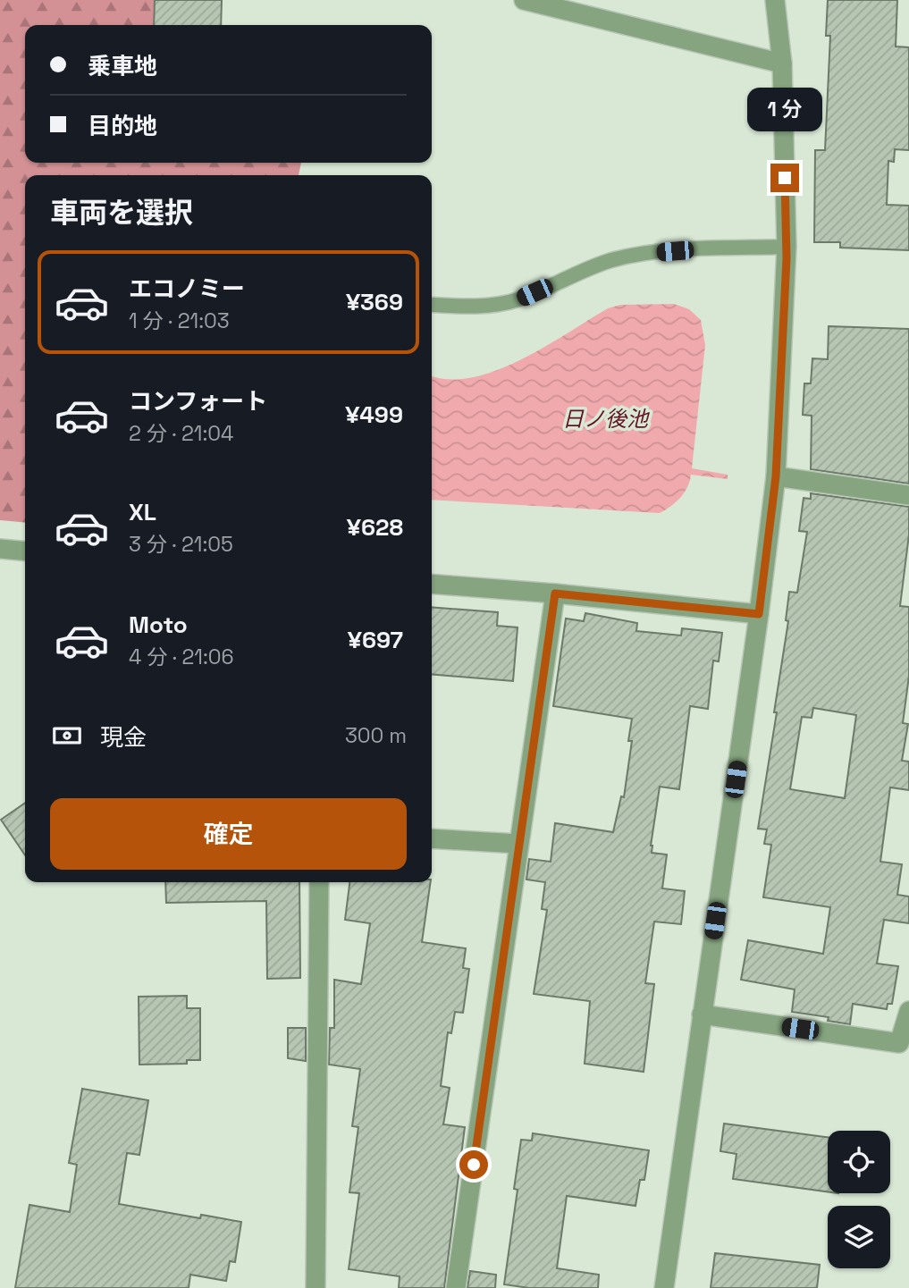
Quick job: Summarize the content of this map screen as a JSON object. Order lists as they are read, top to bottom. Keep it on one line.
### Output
{"water":["日ノ後池"],"page":{"banner":["乗車地","目的地"],"bubble":"1 分","heading":"車両を選択","list":[{"name":"エコノミー","note":"1 分 · 21:03","value":"¥369"},{"name":"コンフォート","note":"2 分 · 21:04","value":"¥499"},{"name":"XL","note":"3 分 · 21:05","value":"¥628"},{"name":"Moto","note":"4 分 · 21:06","value":"¥697"}],"pay":["現金","300 m"],"buttons":"確定"}}
